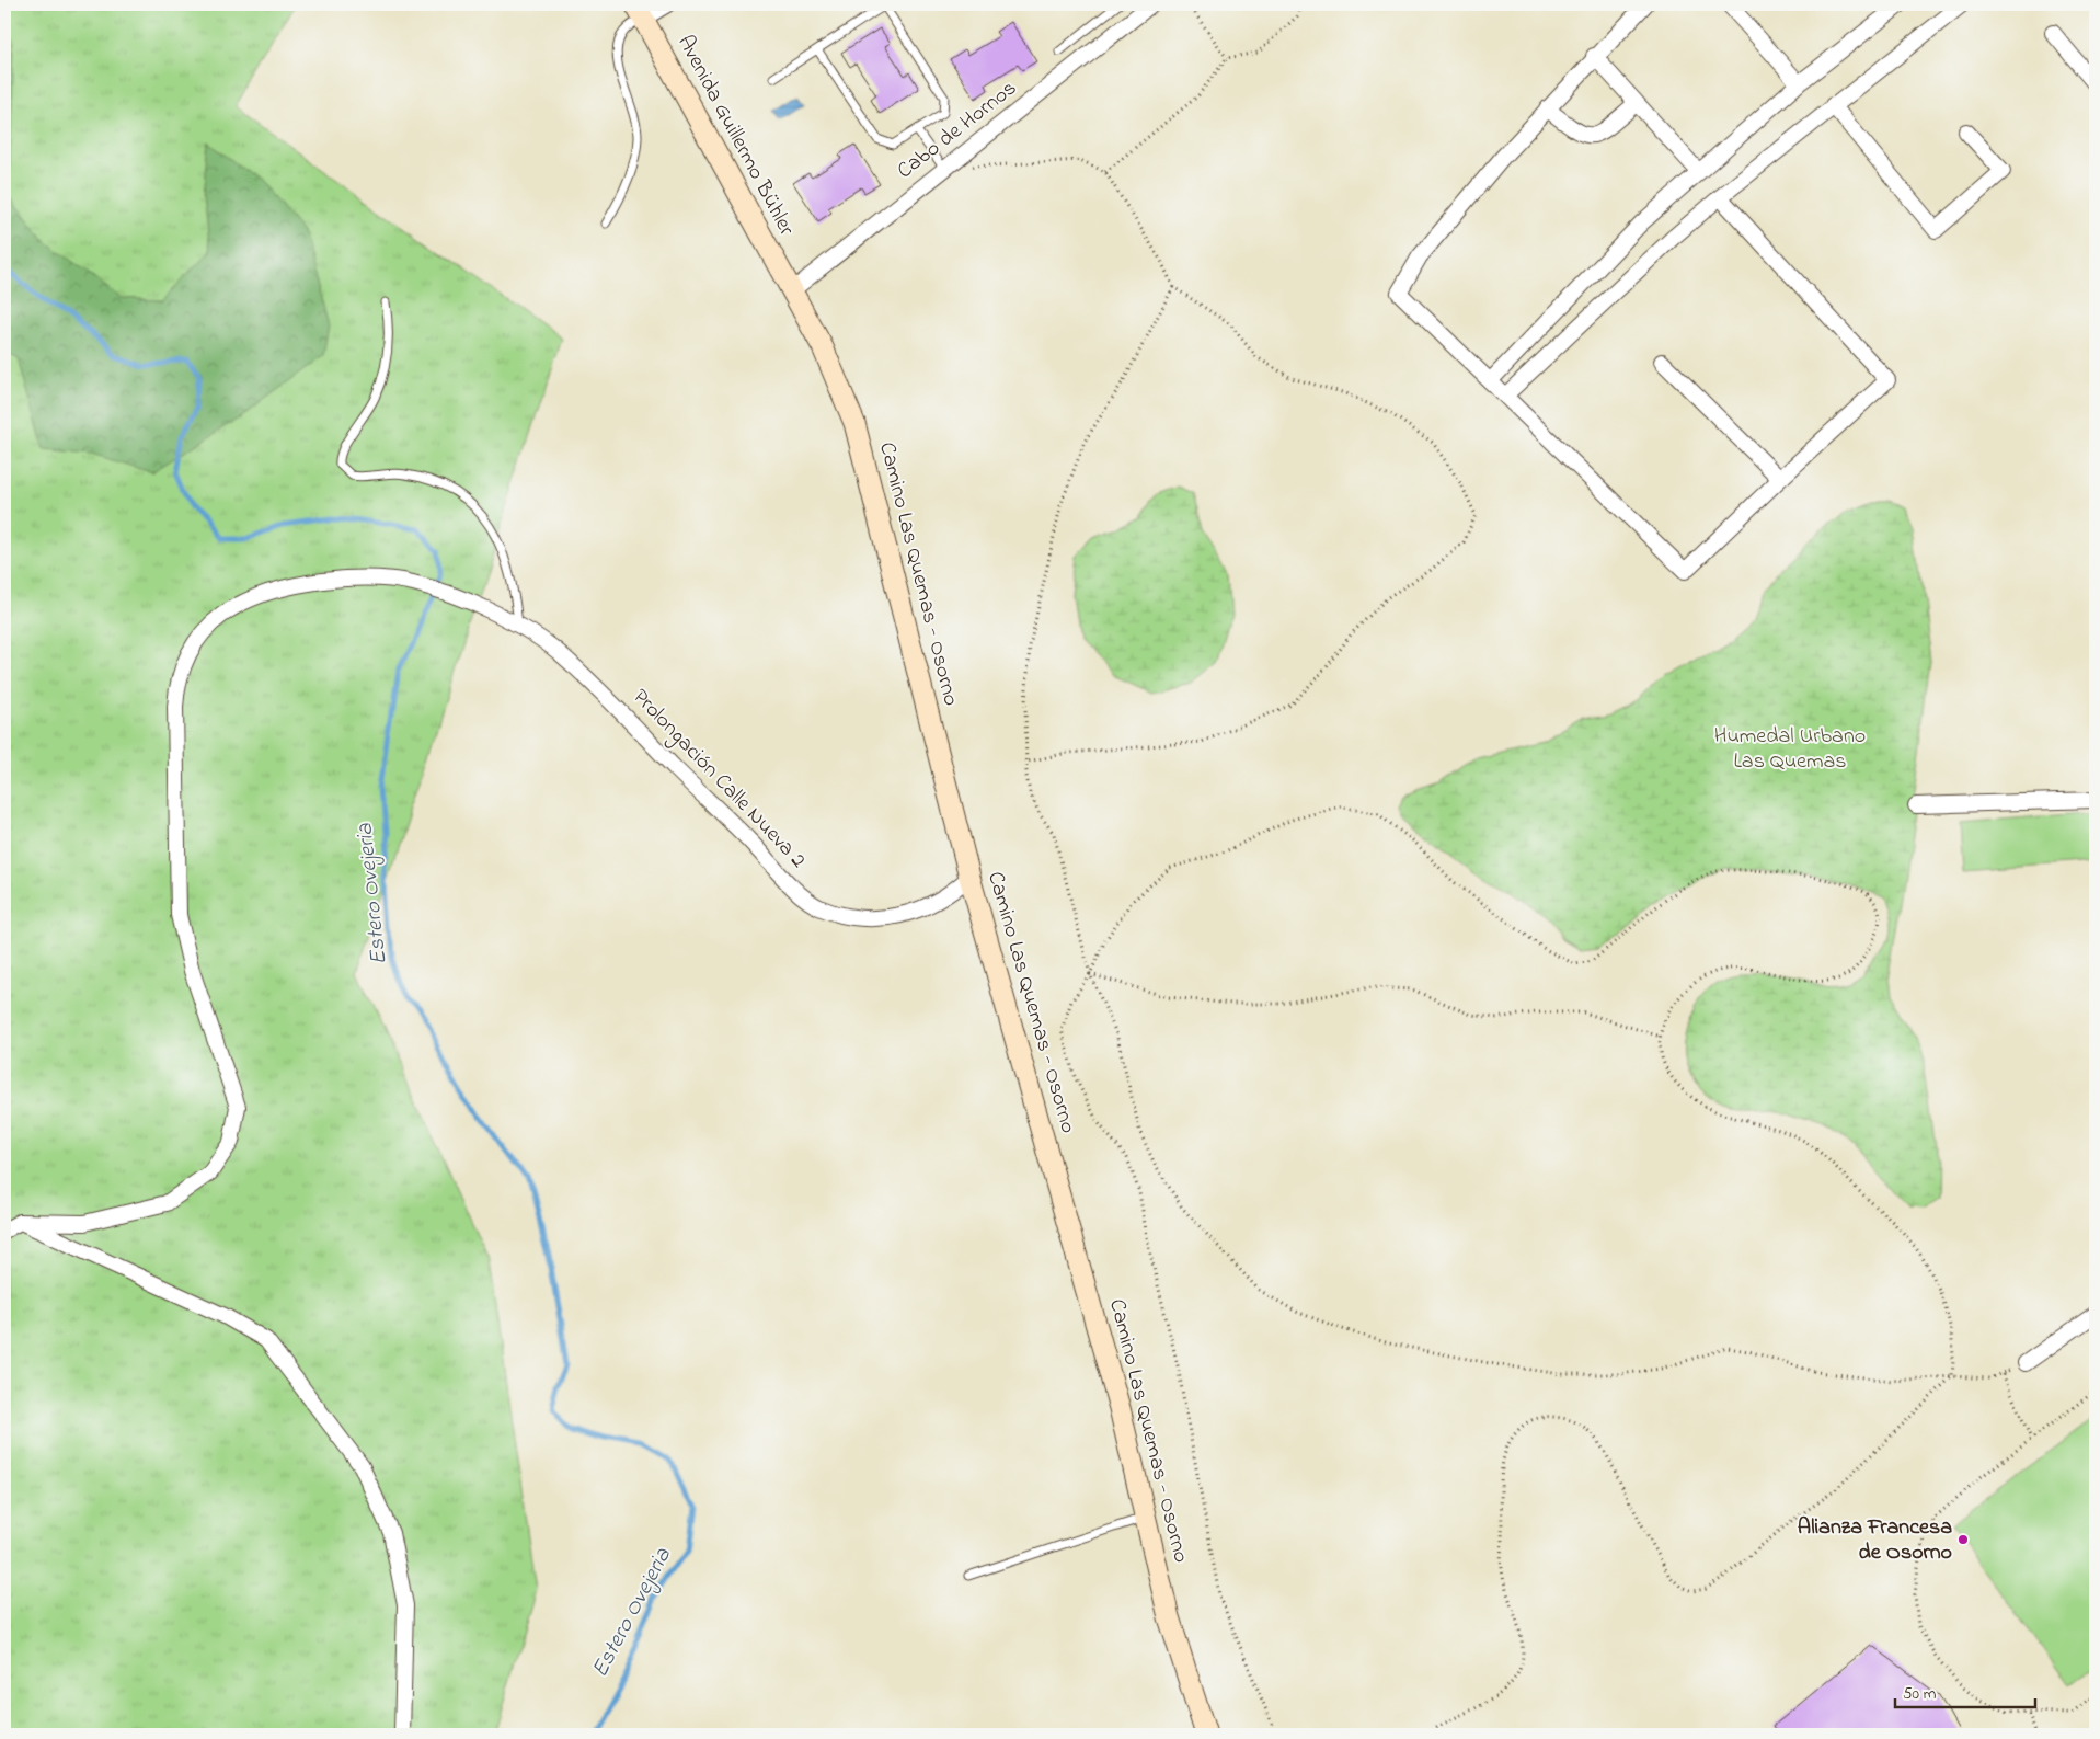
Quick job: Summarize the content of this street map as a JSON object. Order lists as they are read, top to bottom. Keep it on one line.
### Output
{"streets":{"main road":["Avenida Guillermo Bühler","Camino Las Quemas - Osorno"],"street":["Cabo de Hornos","Prolongación Calle Nueva 2"]},"crossings":[["Cabo de Hornos","Avenida Guillermo Bühler"],["Cabo de Hornos","Camino Las Quemas - Osorno"],["Avenida Guillermo Bühler","Camino Las Quemas - Osorno"],["Camino Las Quemas - Osorno","Prolongación Calle Nueva 2"]],"water":["Estero Ovejeria"],"parks":["Humedal Urbano Las Quemas"],"places":["Alianza Francesa de Osorno"],"scale_bar":"50 m"}
